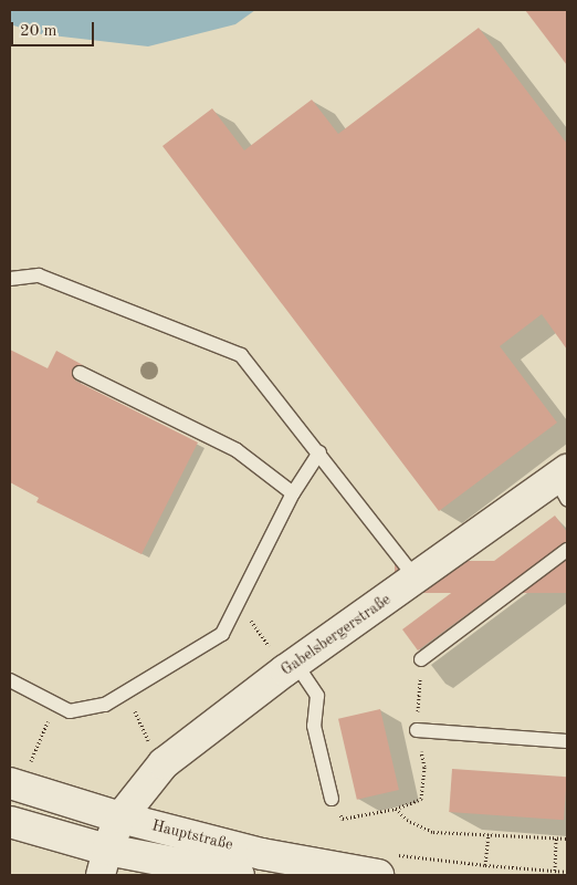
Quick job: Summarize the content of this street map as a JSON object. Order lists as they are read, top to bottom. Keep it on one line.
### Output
{"streets":{"main road":["Gabelsbergerstraße","Hauptstraße"]},"crossings":[["Gabelsbergerstraße","Hauptstraße"]],"scale_bar":"20 m"}
